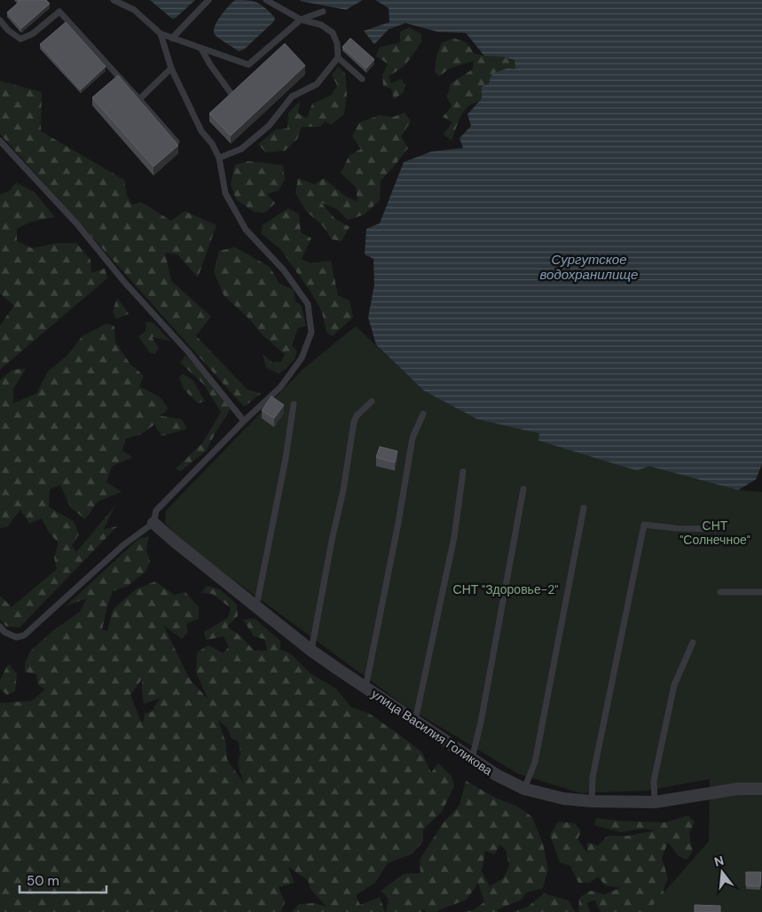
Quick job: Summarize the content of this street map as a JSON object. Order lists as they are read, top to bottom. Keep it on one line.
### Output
{"streets":{"street":["улица Василия Голикова"]},"water":["Сургутское водохранилище"],"parks":["СНТ \"Солнечное\"","СНТ \"Здоровье-2\""],"scale_bar":"50 m","north":"top"}
